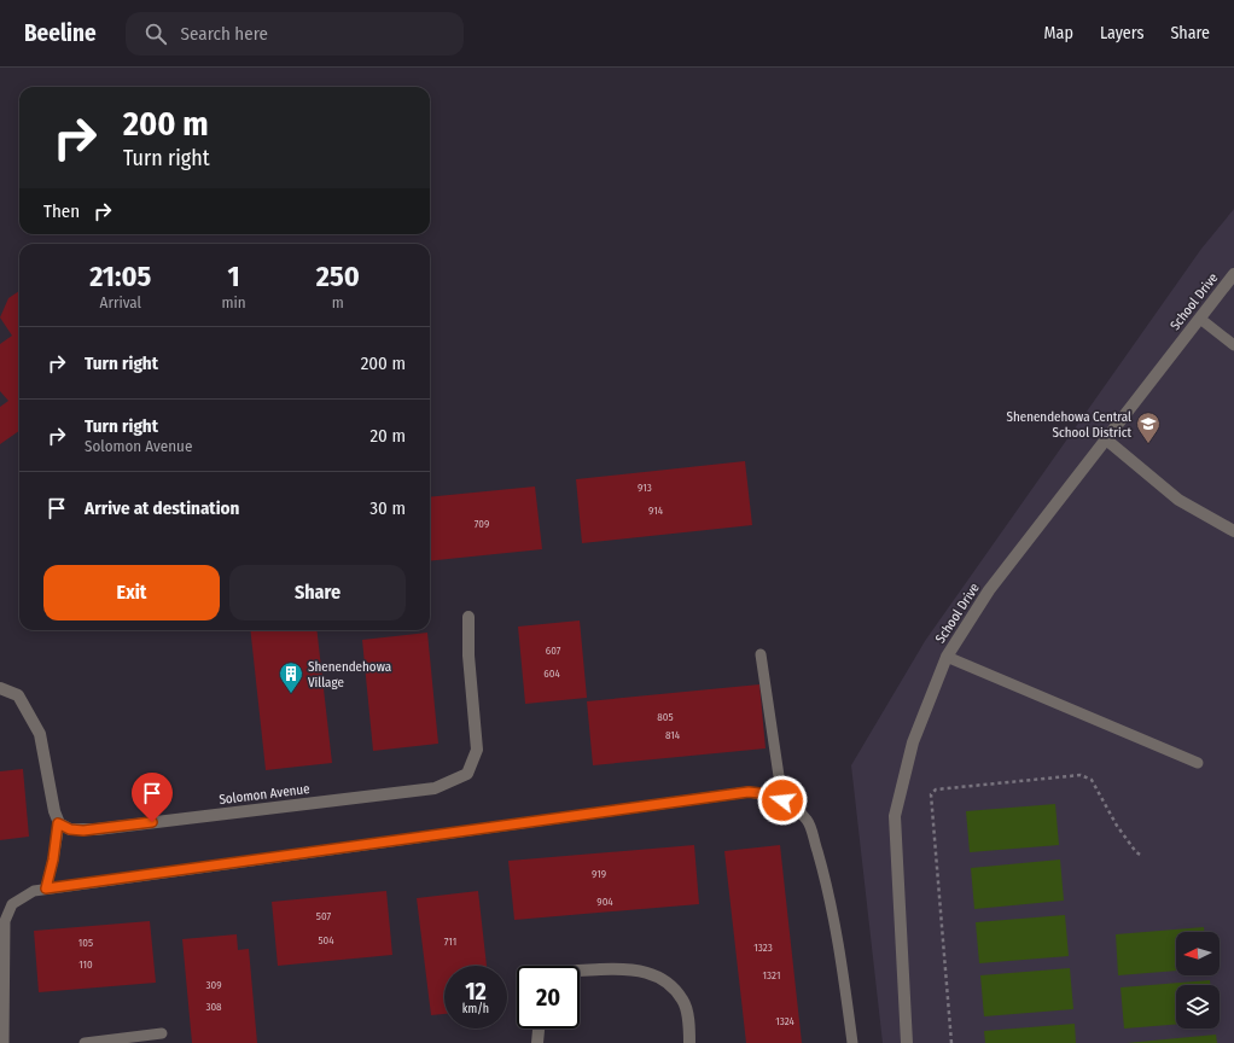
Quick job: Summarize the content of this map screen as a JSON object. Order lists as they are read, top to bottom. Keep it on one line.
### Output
{"streets":{"street":["School Drive","Solomon Avenue"]},"places":{"school or university":["Shenendehowa Central School District"],"building":["Shenendehowa Village"]},"house_numbers":["913","914","709","607","604","805","814","919","904","507","504","711","105","1323","110","1321","309","308","1324"],"north":"left","page":{"header":"Beeline","search":"Search here","nav":["Map","Layers","Share"],"turn":["200 m","Turn right"],"then":"Then","eta":["21:05","Arrival","1","min","250","m"],"list":[{"name":"Turn right","value":"200 m"},{"name":"Turn right","note":"Solomon Avenue","value":"20 m"},{"name":"Arrive at destination","value":"30 m"}],"buttons":["Exit","Share"],"speed":"12 km/h","limit":"20"}}
